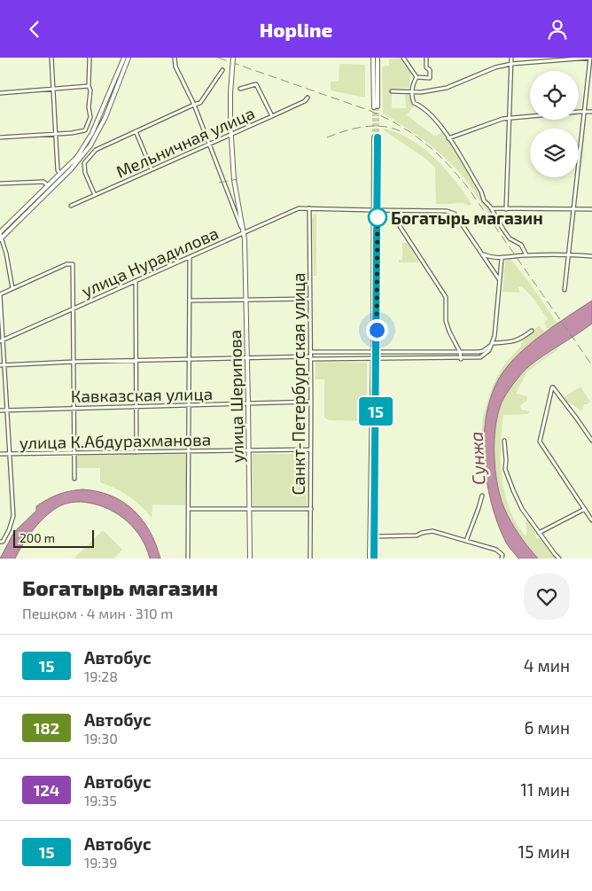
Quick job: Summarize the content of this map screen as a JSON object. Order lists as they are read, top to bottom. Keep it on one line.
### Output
{"streets":{"main road":["улица Шерипова"],"street":["Мельничная улица","улица Нурадилова","Санкт-Петербургская улица","Кавказская улица","улица К.Абдурахманова"]},"crossings":[["Мельничная улица","улица Шерипова"],["улица Нурадилова","Санкт-Петербургская улица"],["улица Нурадилова","улица Шерипова"],["Санкт-Петербургская улица","Кавказская улица"],["Санкт-Петербургская улица","улица К.Абдурахманова"],["Кавказская улица","улица Шерипова"],["улица Шерипова","улица К.Абдурахманова"]],"water":["Сунжа"],"places":["Богатырь магазин"],"lines":["bus line 15"],"scale_bar":"200 m","page":{"header":"Hopline","on_map":"15","scale":"200 m","heading":["Богатырь магазин","Пешком · 4 мин · 310 m"],"list":[{"mark":"15","name":"Автобус","note":"19:28","value":"4 мин"},{"mark":"182","name":"Автобус","note":"19:30","value":"6 мин"},{"mark":"124","name":"Автобус","note":"19:35","value":"11 мин"},{"mark":"15","name":"Автобус","note":"19:39","value":"15 мин"}]}}
